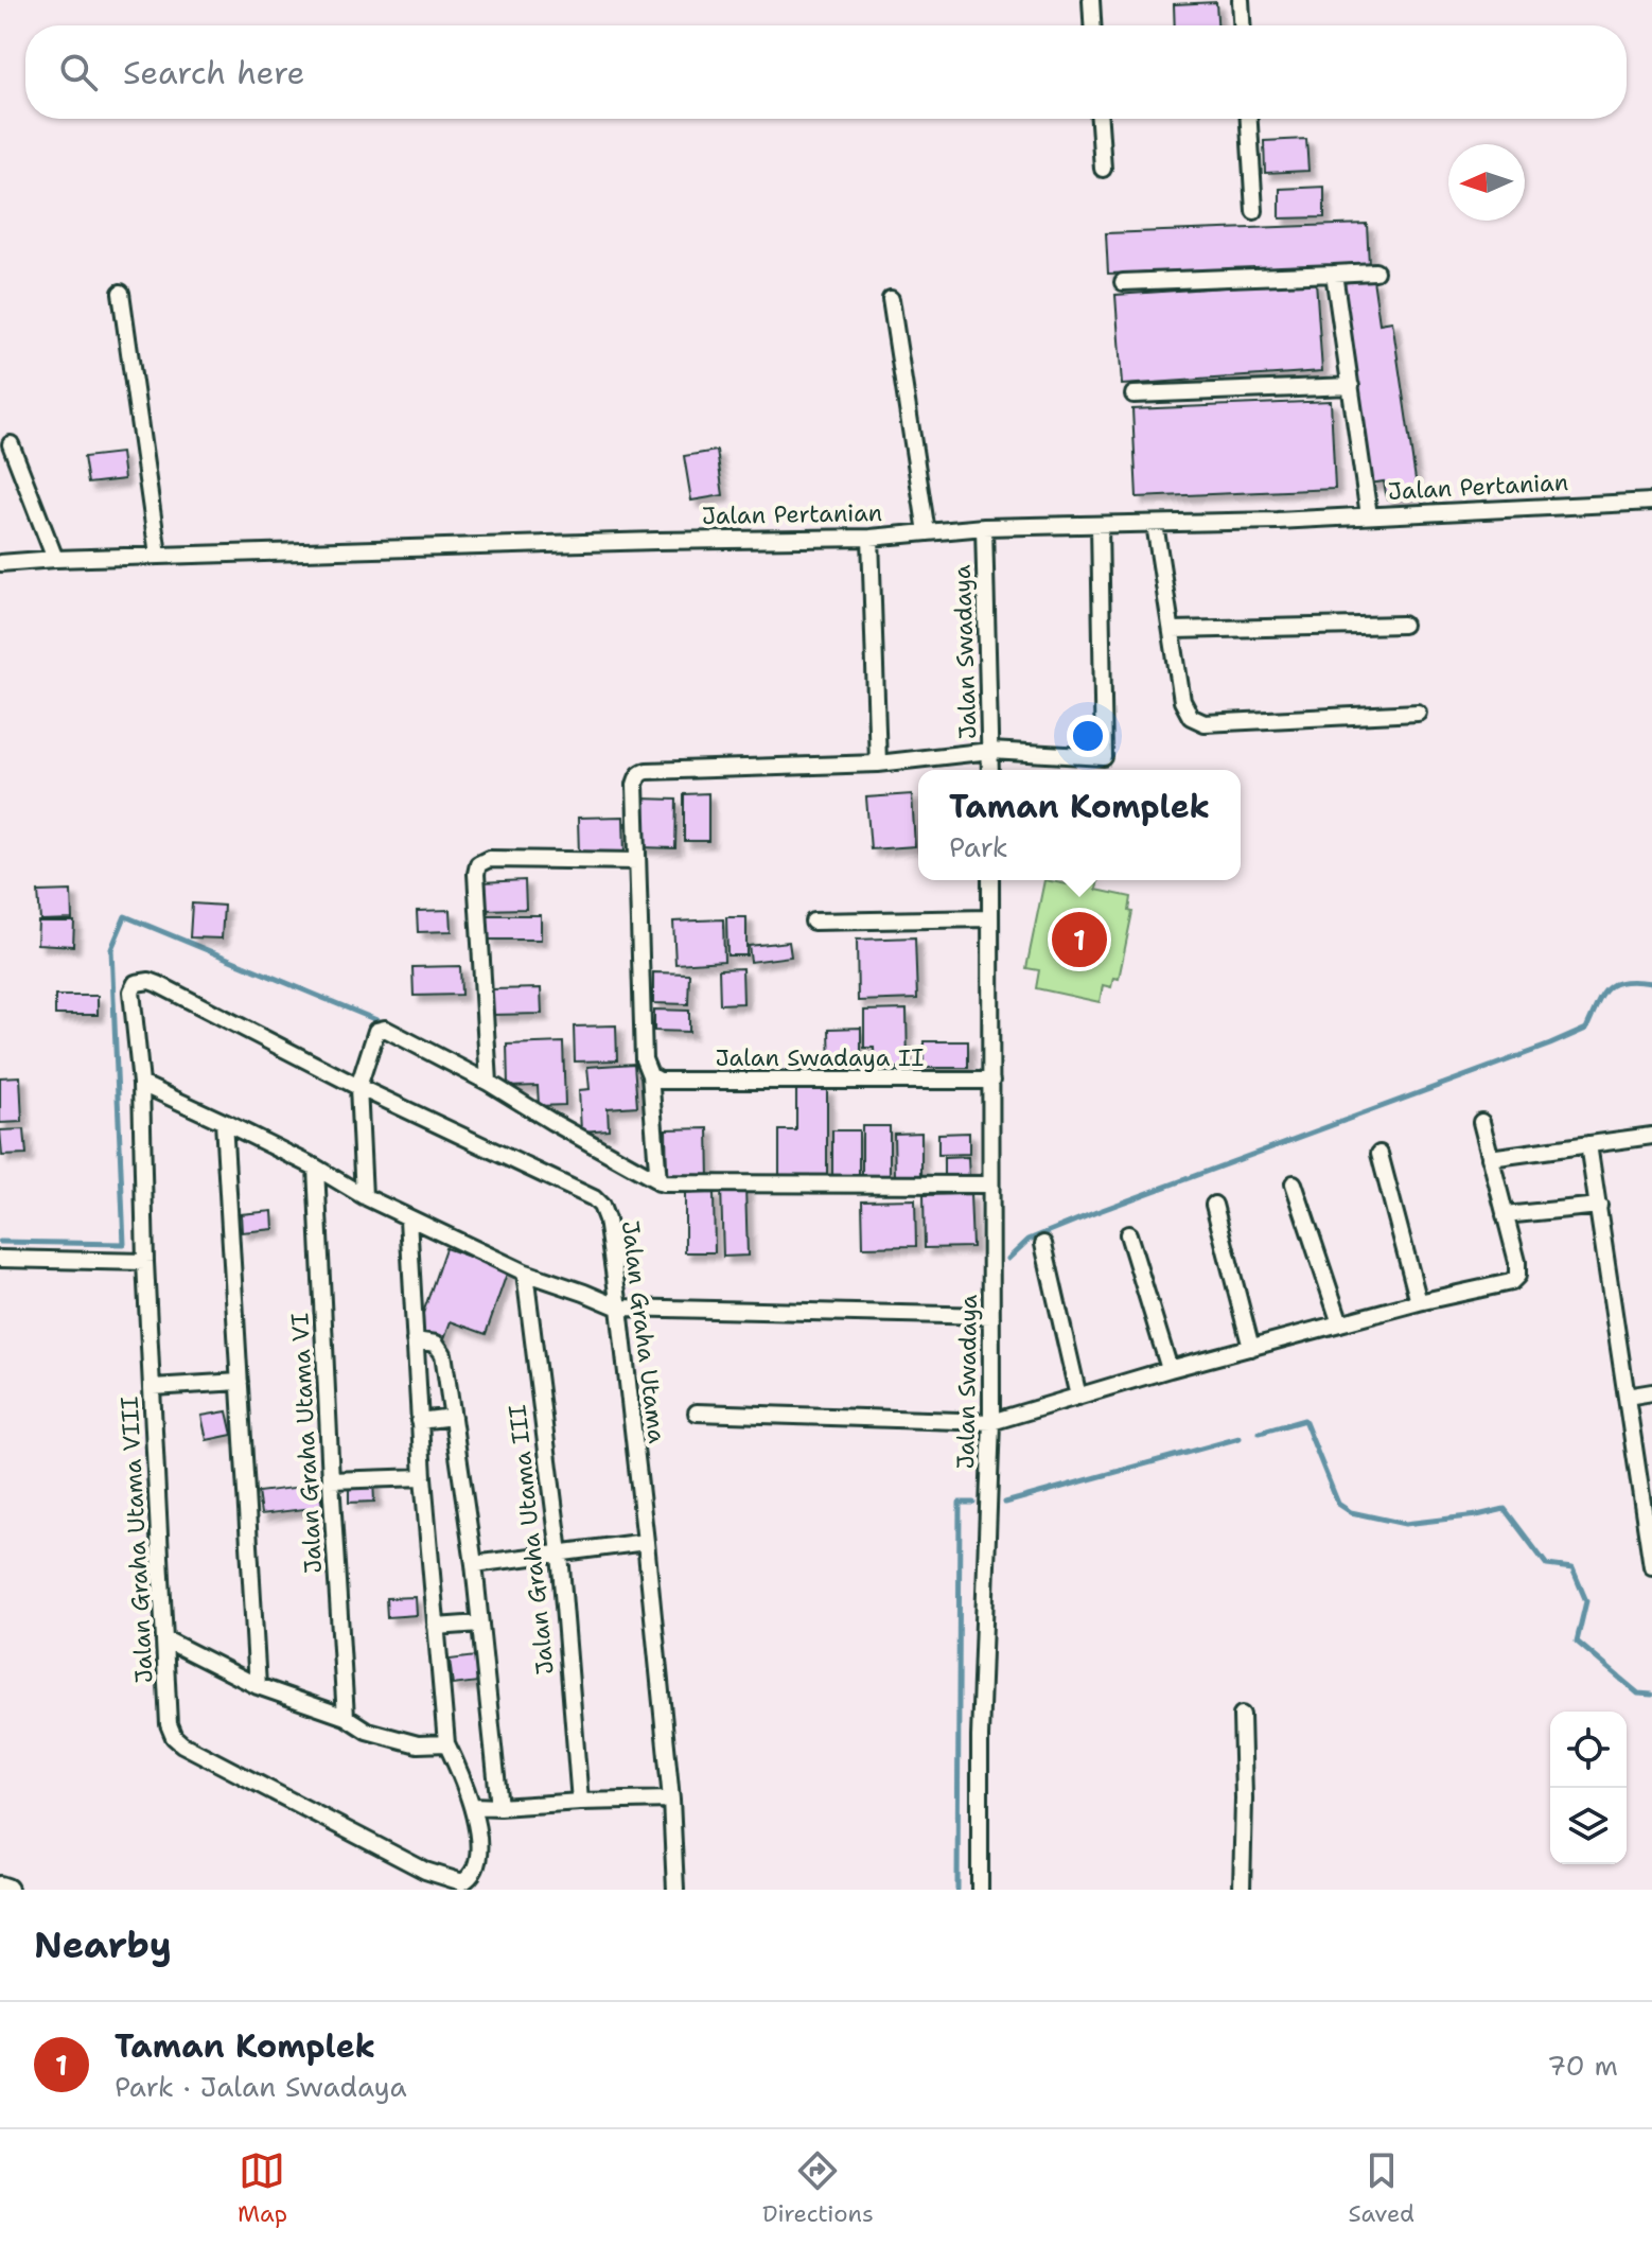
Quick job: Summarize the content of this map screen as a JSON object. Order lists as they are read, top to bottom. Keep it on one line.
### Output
{"streets":{"street":["Jalan Pertanian","Jalan Swadaya","Jalan Swadaya II","Jalan Graha Utama","Jalan Graha Utama VI","Jalan Graha Utama VIII","Jalan Graha Utama III"]},"crossings":[["Jalan Pertanian","Jalan Swadaya"],["Jalan Swadaya","Jalan Swadaya II"],["Jalan Graha Utama","Jalan Graha Utama VIII"]],"north":"left","page":{"search":"Search here","popup":["Taman Komplek","Park"],"pins":"1","heading":"Nearby","list":[{"mark":"1","name":"Taman Komplek","note":"Park · Jalan Swadaya","value":"70 m"}],"nav":["Map","Directions","Saved"]}}
